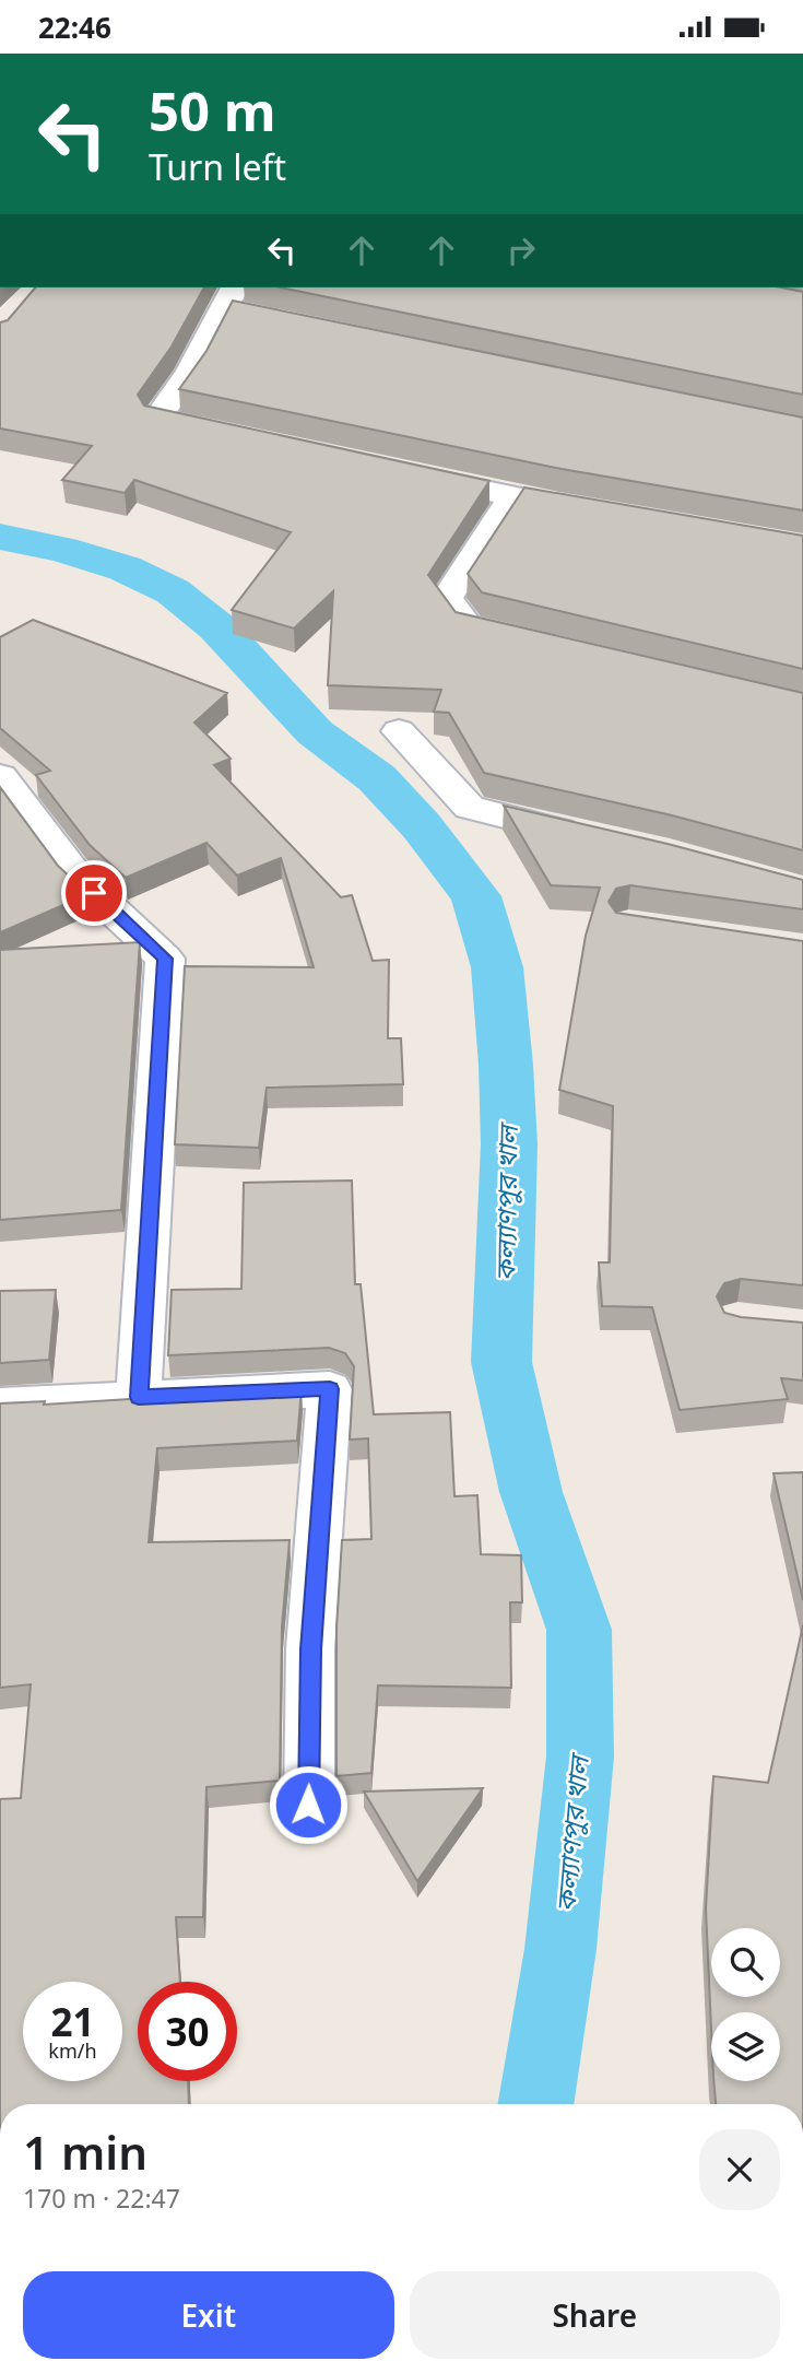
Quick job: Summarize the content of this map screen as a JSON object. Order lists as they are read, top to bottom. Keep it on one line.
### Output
{"water":["কল্যাণপুর খাল"],"page":{"status":"22:46","turn":["50 m","Turn left"],"speed":"21 km/h","limit":"30","heading":["1 min","170 m · 22:47"],"buttons":["Exit","Share"]}}
